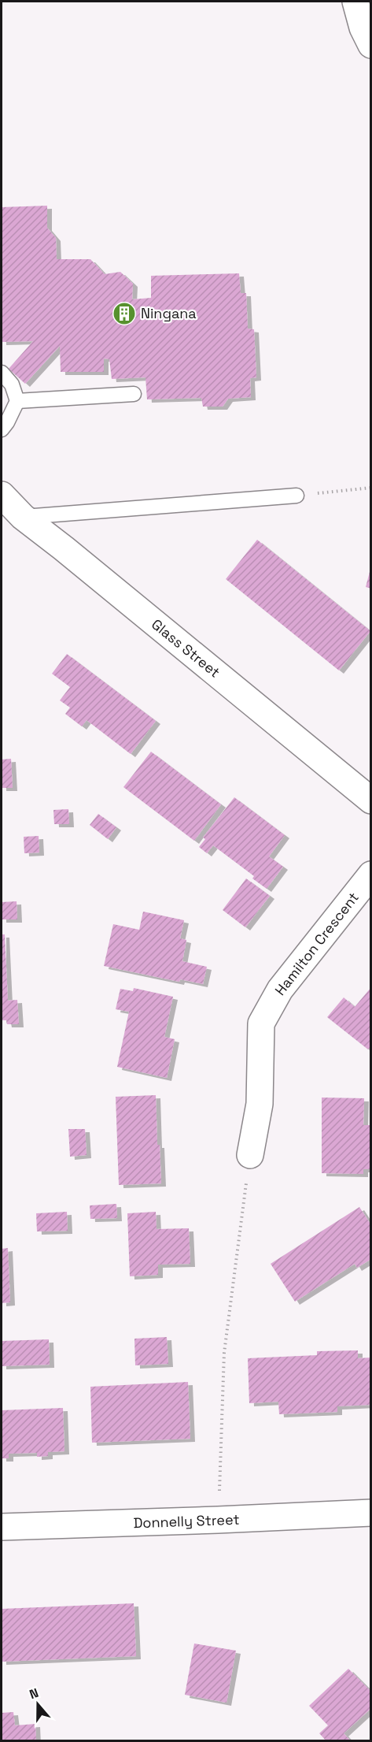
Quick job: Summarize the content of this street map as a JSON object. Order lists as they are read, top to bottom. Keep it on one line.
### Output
{"streets":{"street":["Glass Street","Hamilton Crescent","Donnelly Street"]},"places":{"building":["Ningana"]},"north":"top"}
